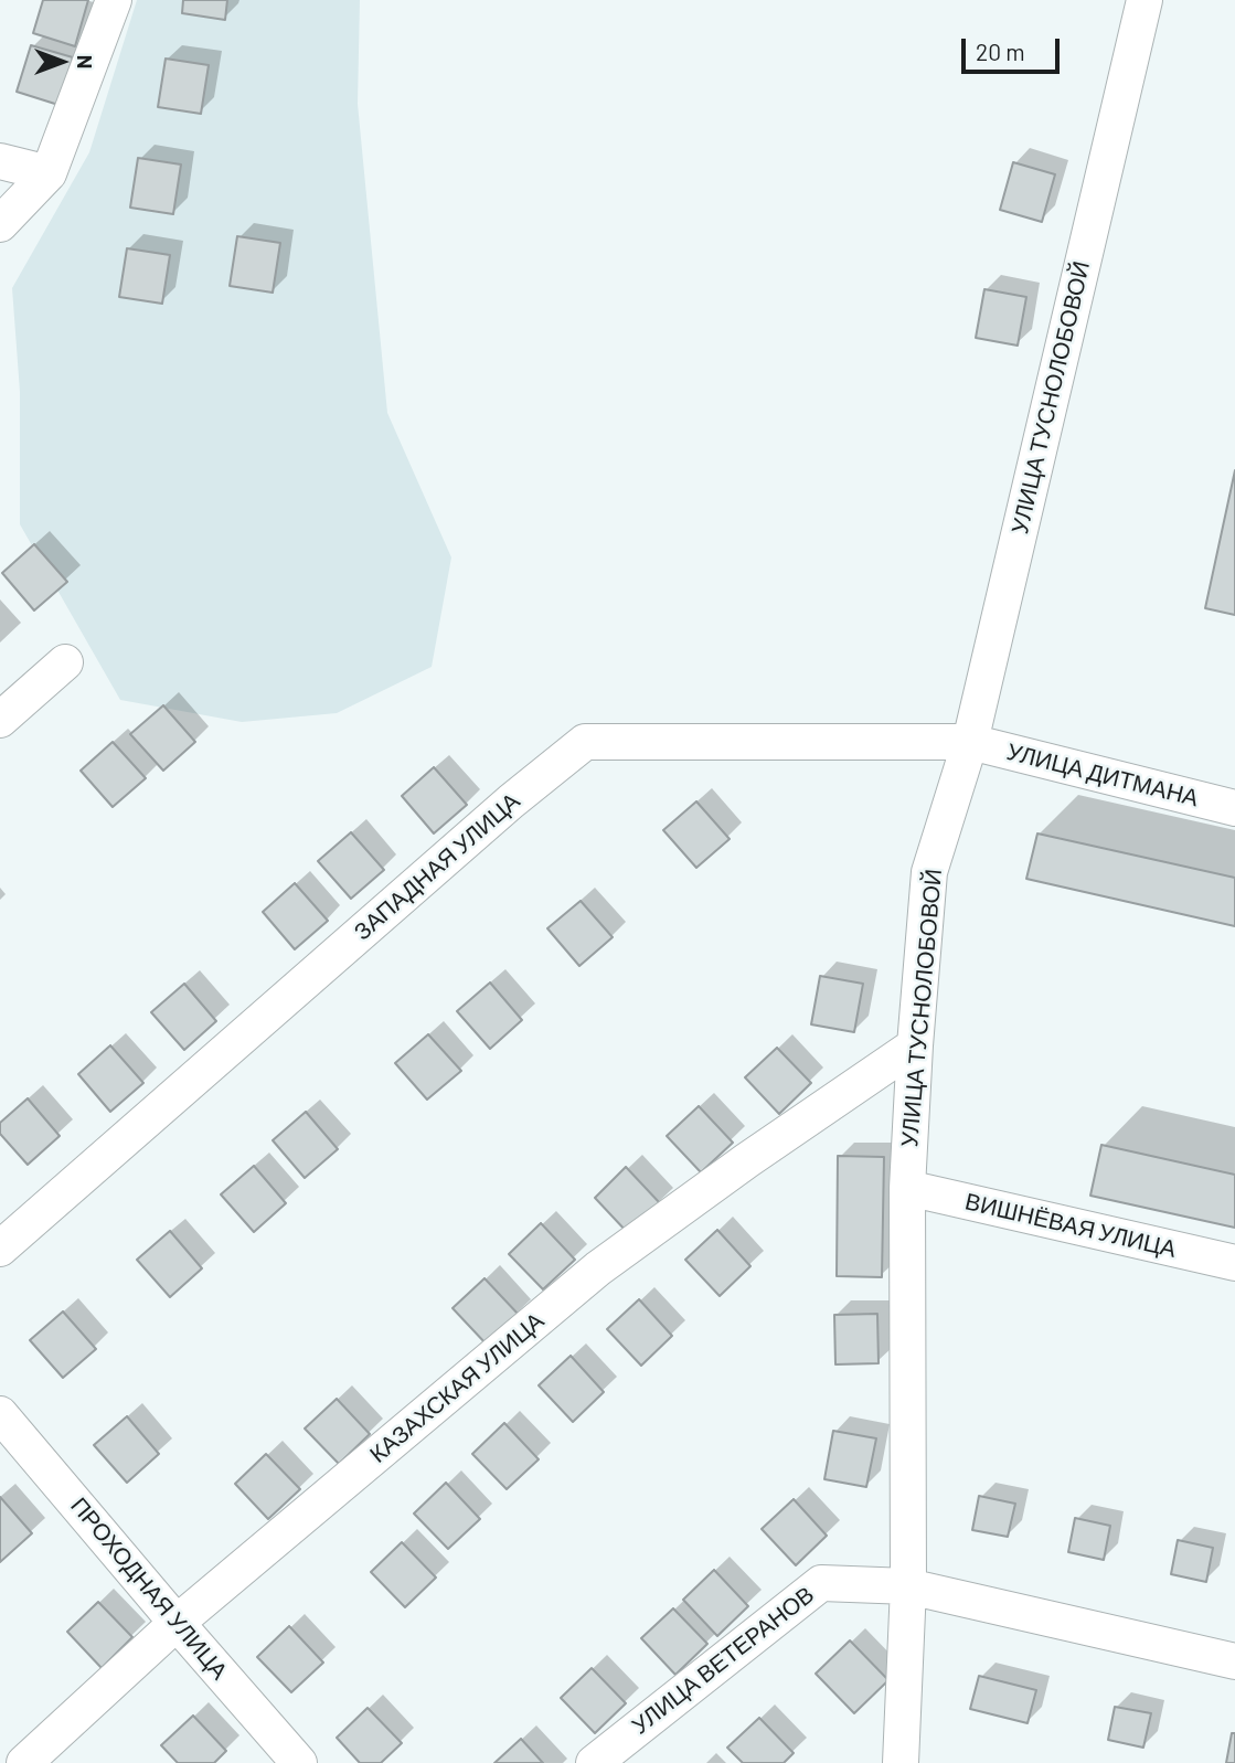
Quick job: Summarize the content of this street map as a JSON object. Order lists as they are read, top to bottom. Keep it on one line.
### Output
{"streets":{"street":["УЛИЦА ТУСНОЛОБОВОЙ","УЛИЦА ДИТМАНА","ЗАПАДНАЯ УЛИЦА","ВИШНЁВАЯ УЛИЦА","КАЗАХСКАЯ УЛИЦА","ПРОХОДНАЯ УЛИЦА","УЛИЦА ВЕТЕРАНОВ"]},"crossings":[["УЛИЦА ТУСНОЛОБОВОЙ","УЛИЦА ДИТМАНА"],["УЛИЦА ТУСНОЛОБОВОЙ","ЗАПАДНАЯ УЛИЦА"],["УЛИЦА ТУСНОЛОБОВОЙ","ВИШНЁВАЯ УЛИЦА"],["УЛИЦА ТУСНОЛОБОВОЙ","КАЗАХСКАЯ УЛИЦА"],["УЛИЦА ТУСНОЛОБОВОЙ","УЛИЦА ВЕТЕРАНОВ"],["УЛИЦА ДИТМАНА","ЗАПАДНАЯ УЛИЦА"],["КАЗАХСКАЯ УЛИЦА","ПРОХОДНАЯ УЛИЦА"]],"scale_bar":"20 m","north":"right"}
